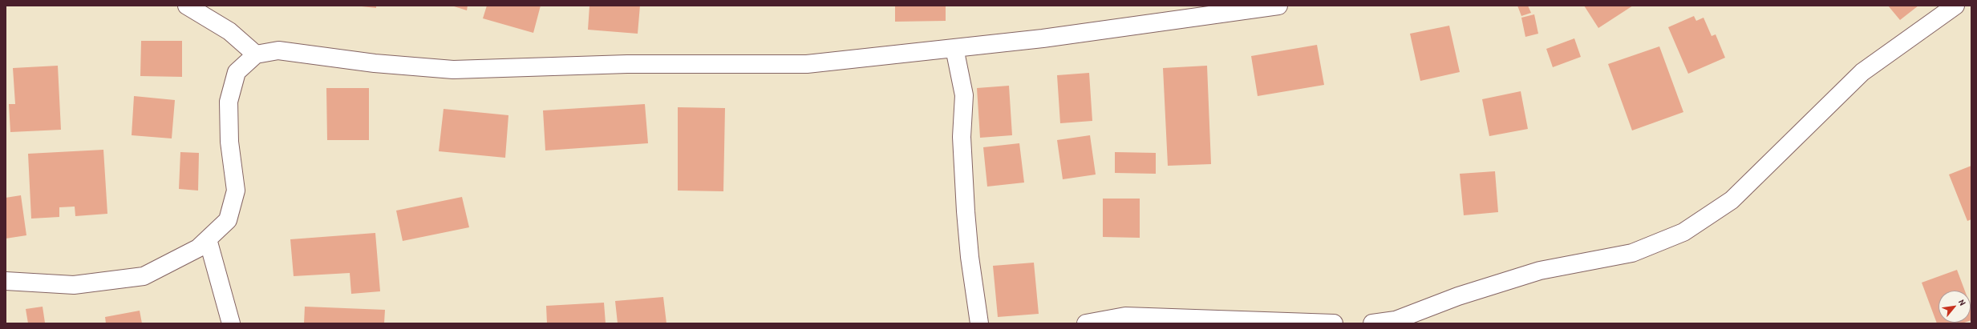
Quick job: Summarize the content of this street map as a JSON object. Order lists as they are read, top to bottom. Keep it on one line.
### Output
{"north":"top right"}
